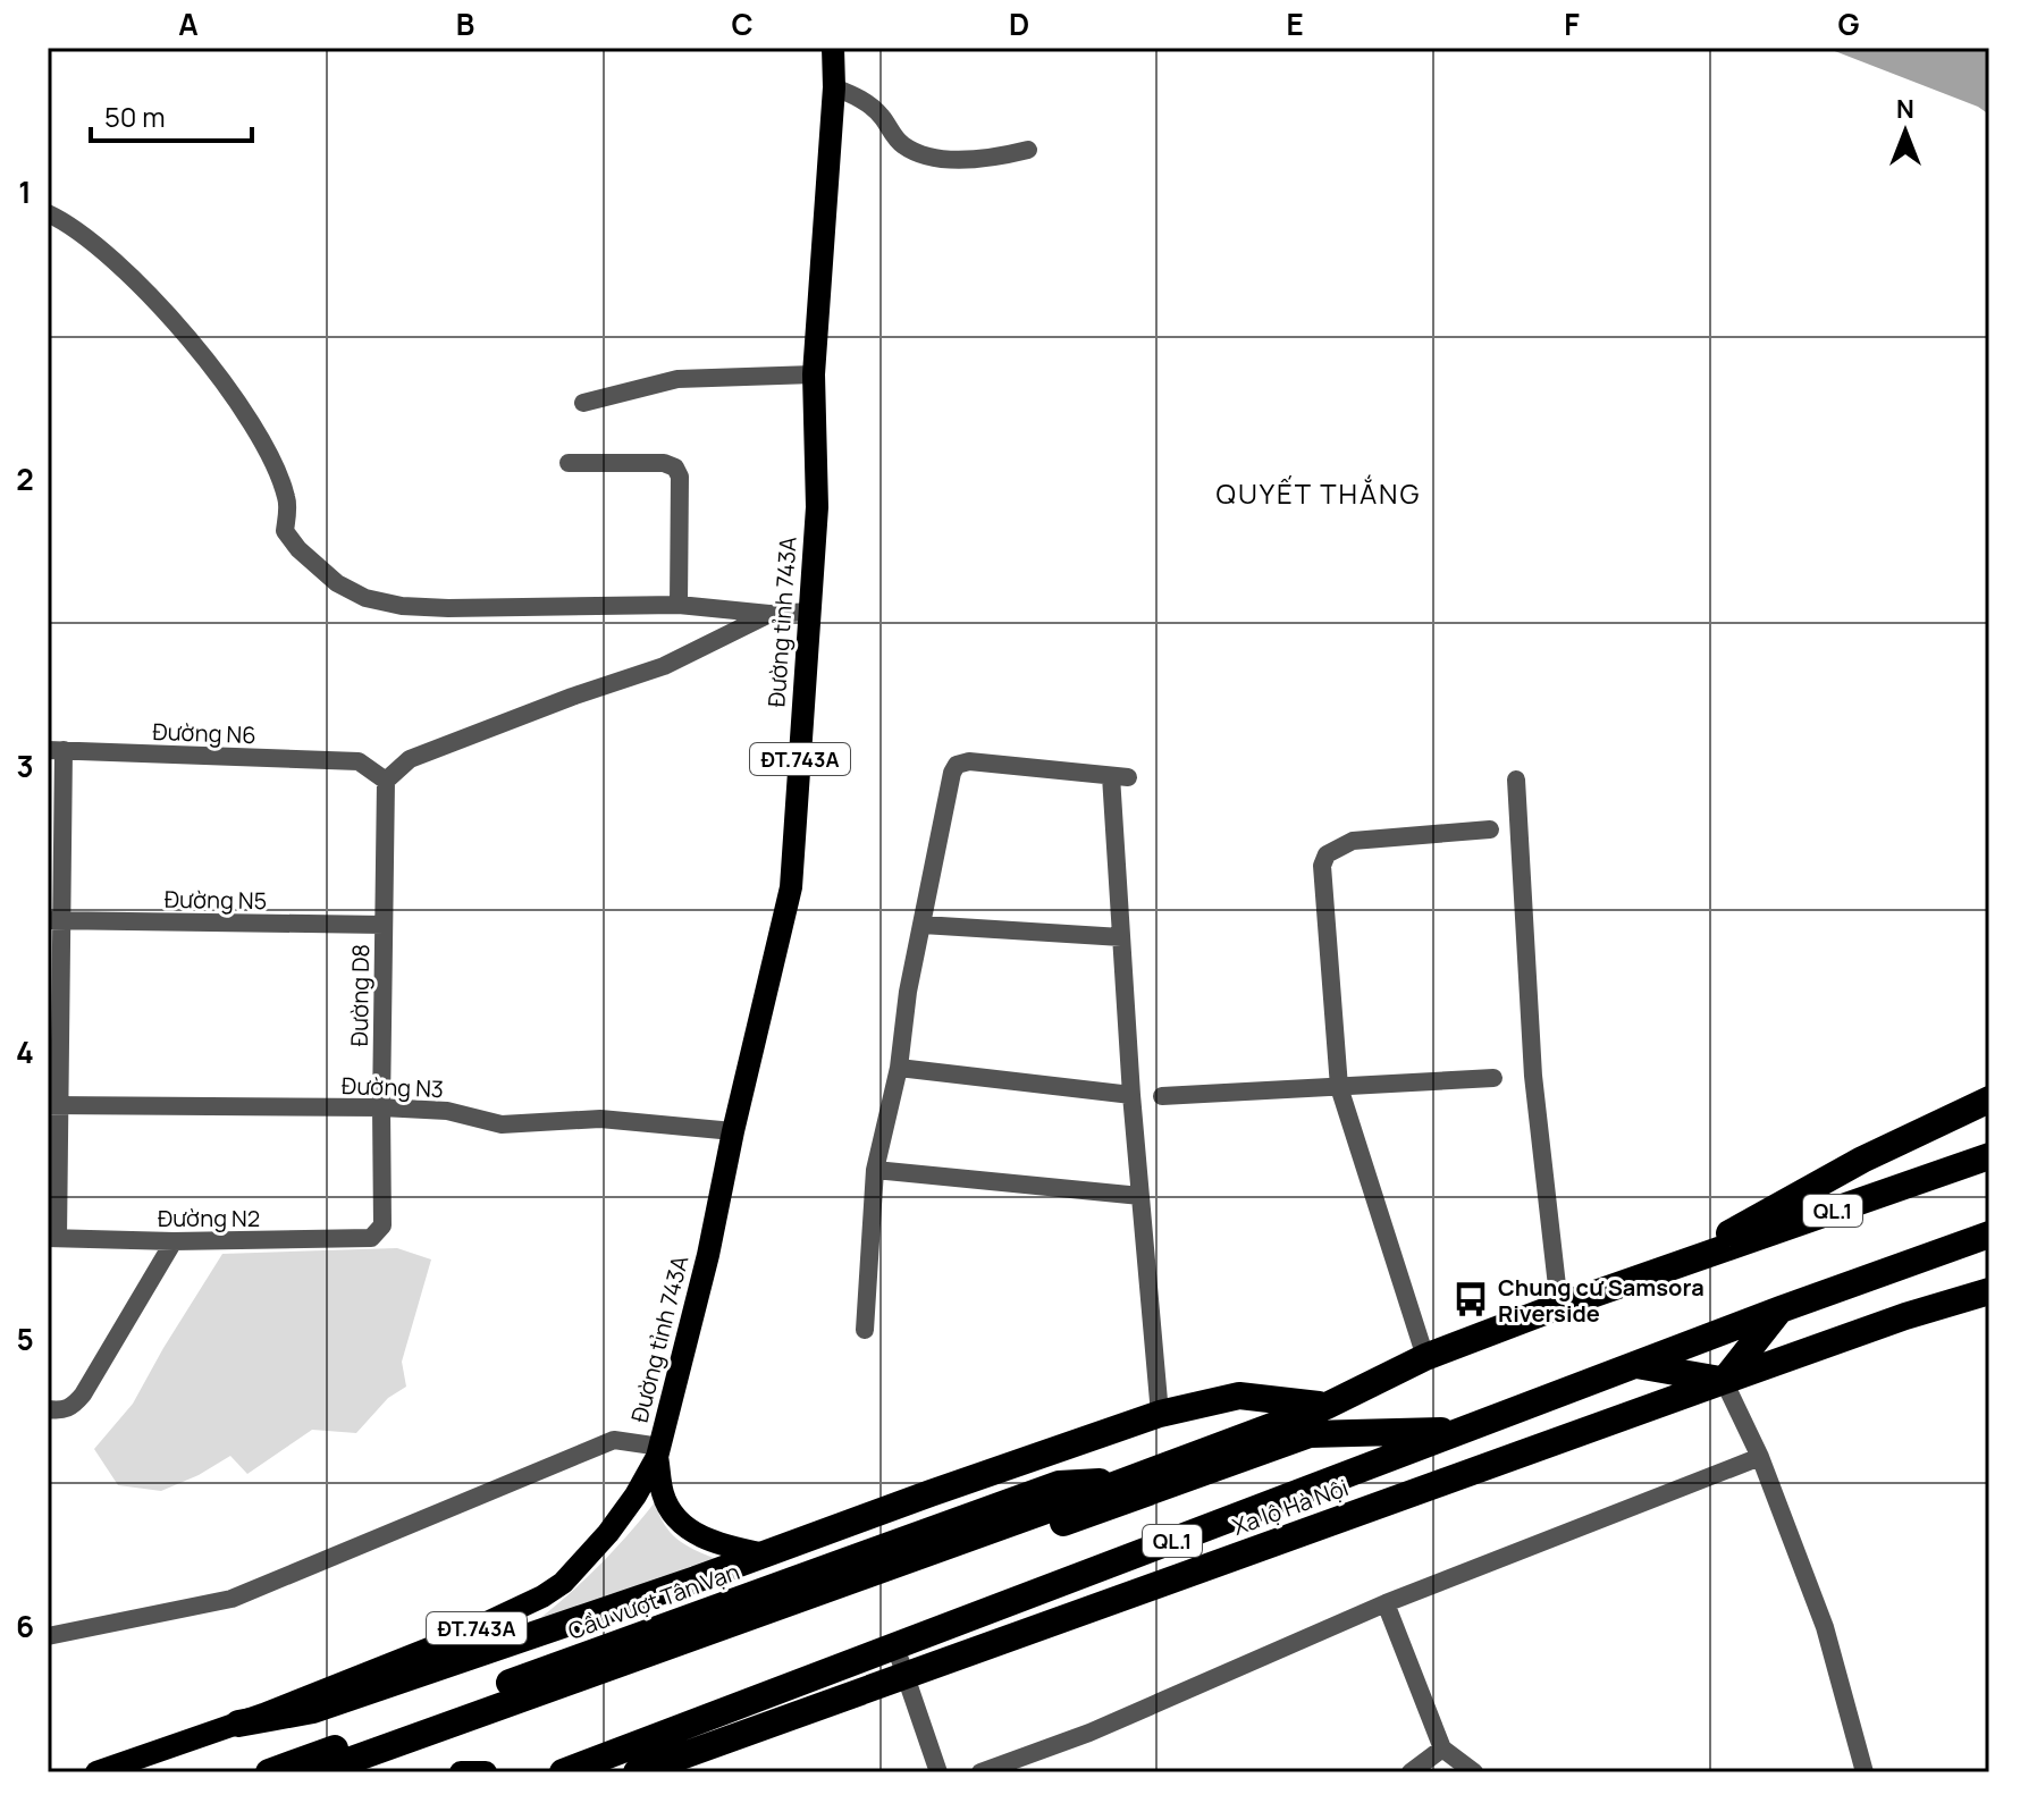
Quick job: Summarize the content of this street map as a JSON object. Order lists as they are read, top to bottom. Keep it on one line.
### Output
{"streets":{"highway":["QL.1","Xa lộ Hà Nội","Cầu vượt Tân Vạn"],"main road":["Đường tỉnh 743A","ĐT.743A"],"street":["Đường N6","Đường N5","Đường D8","Đường N3","Đường N2"]},"crossings":[["Đường tỉnh 743A","Đường N3"],["Đường N6","Đường D8"],["Đường N5","Đường D8"],["Đường D8","Đường N3"],["Đường D8","Đường N2"],["QL.1","Xa lộ Hà Nội"],["QL.1","Cầu vượt Tân Vạn"],["Xa lộ Hà Nội","Cầu vượt Tân Vạn"]],"districts":["QUYẾT THẮNG"],"places":{"bus stop":["Chung cư Samsora Riverside"]},"scale_bar":"50 m","north":"top","grid":{"columns":["A","B","C","D","E","F","G"],"rows":["1","2","3","4","5","6"]}}
